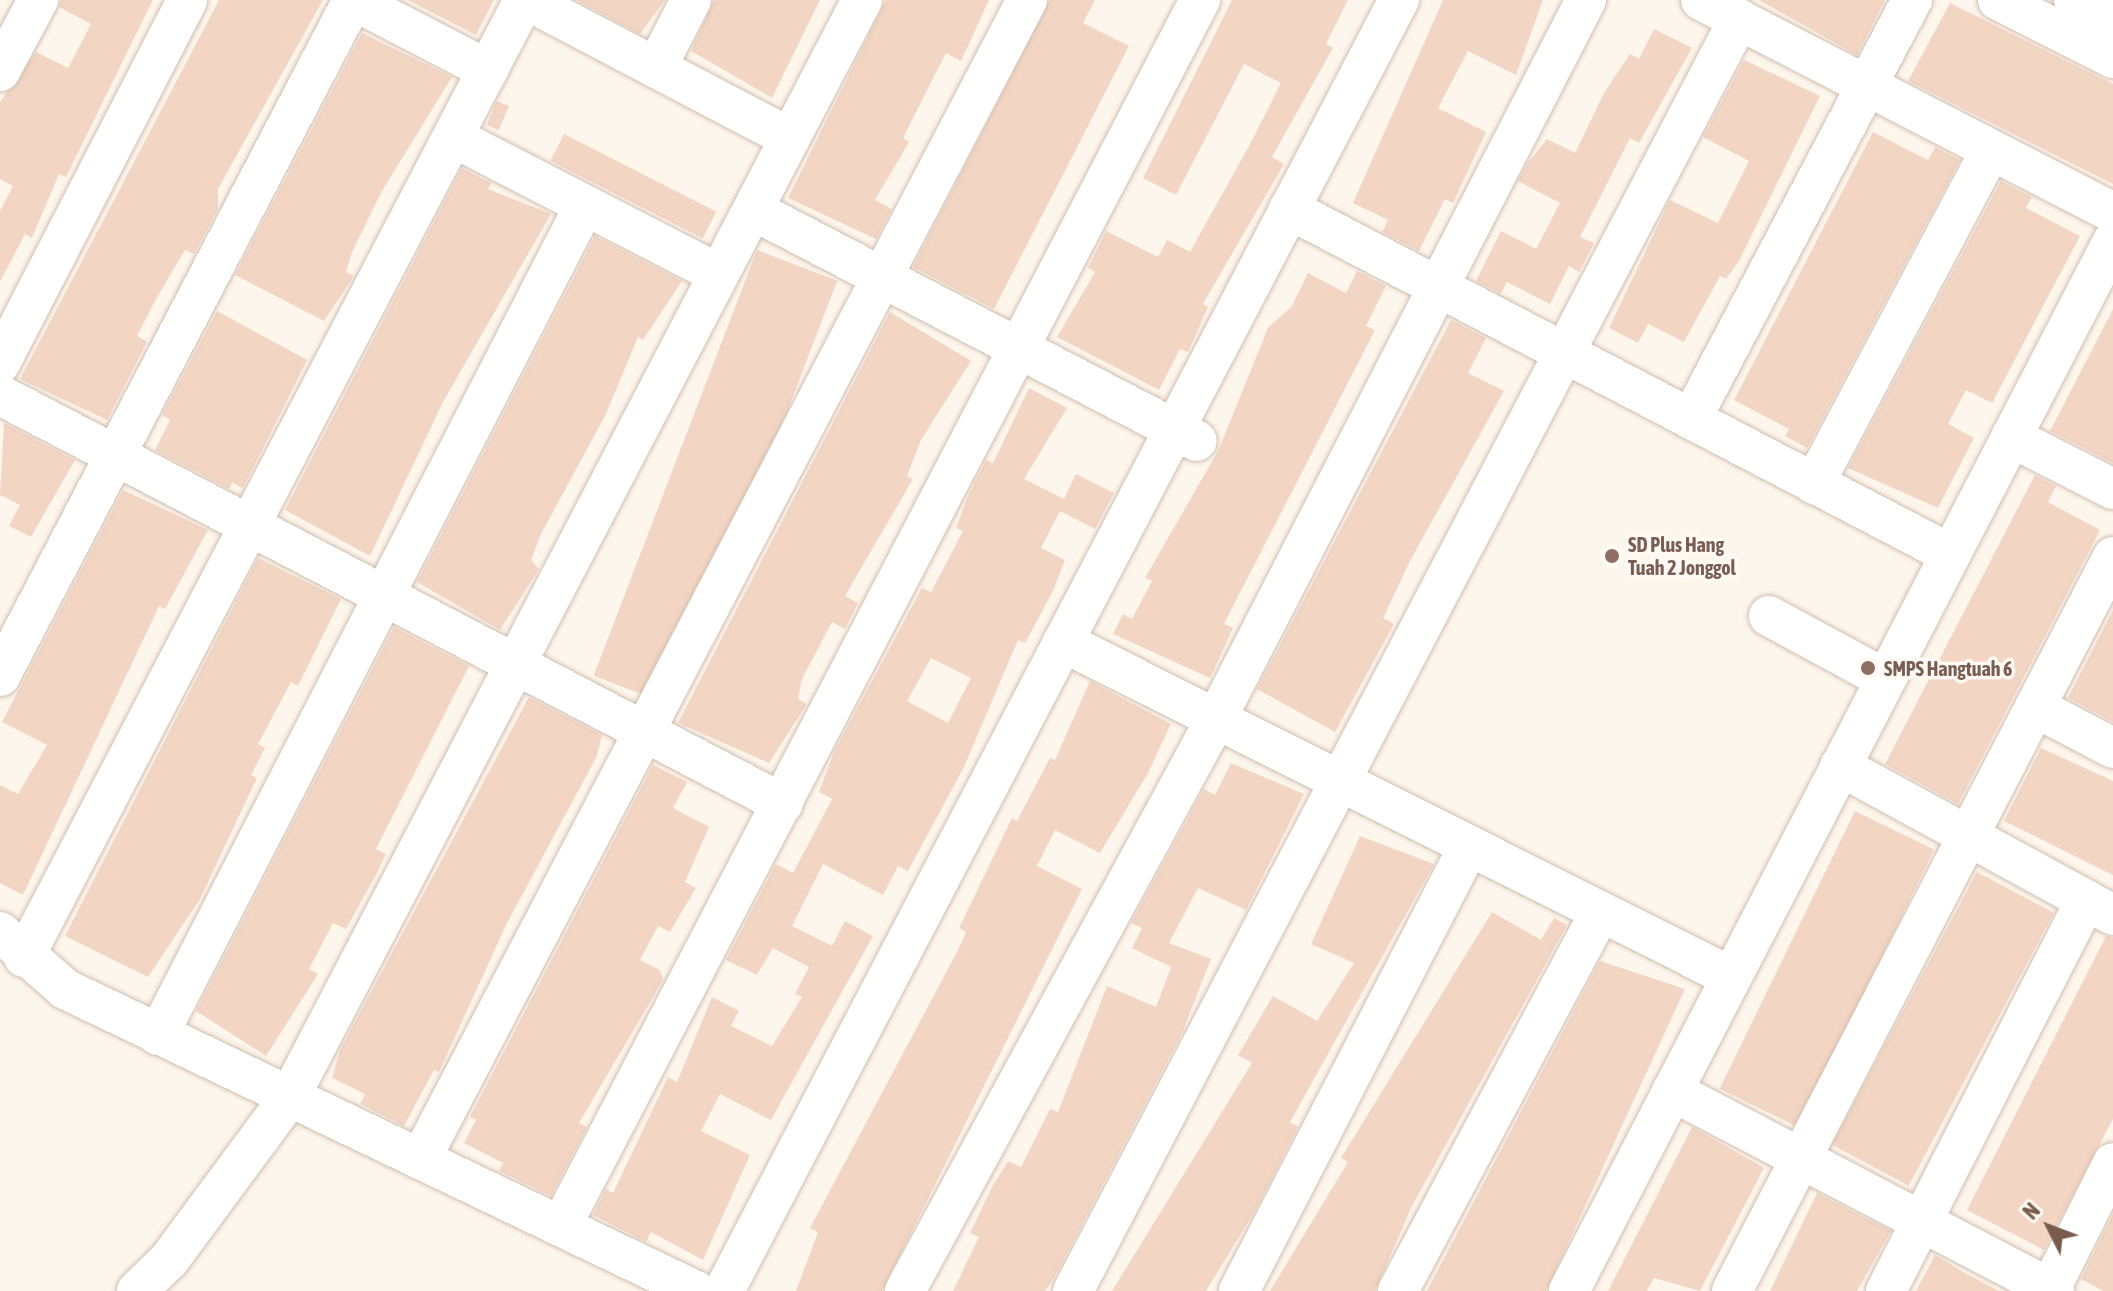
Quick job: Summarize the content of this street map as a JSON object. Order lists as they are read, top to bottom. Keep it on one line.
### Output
{"places":["SD Plus Hang Tuah 2 Jonggol","SMPS Hangtuah 6"],"north":"top left"}
